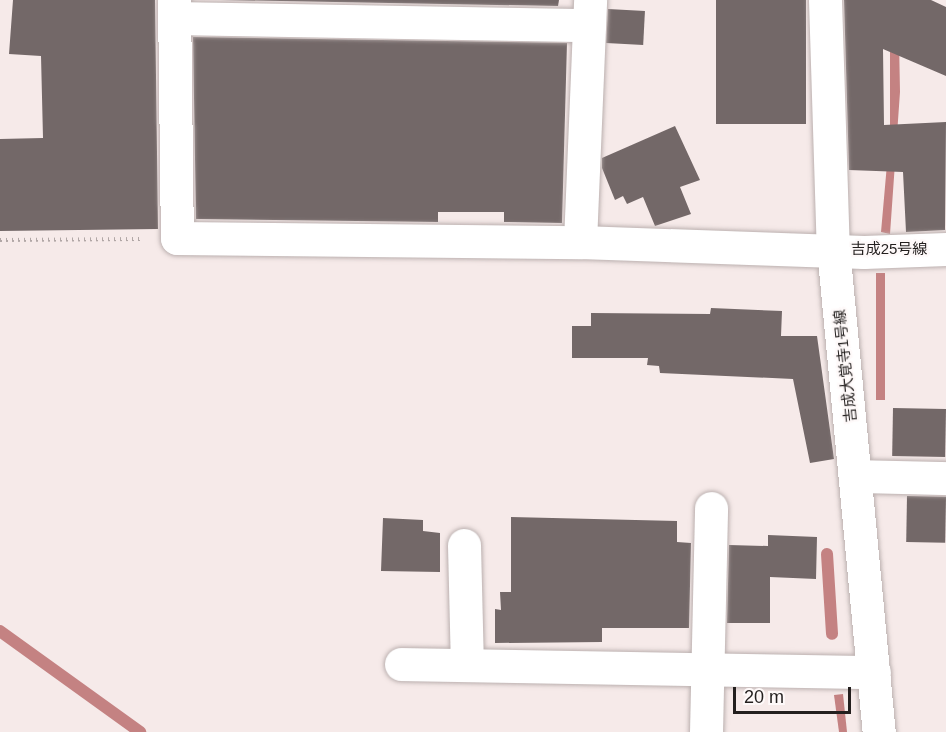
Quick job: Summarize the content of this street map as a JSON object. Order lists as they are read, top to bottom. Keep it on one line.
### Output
{"streets":{"street":["吉成25号線","吉成大覚寺1号線"]},"crossings":[["吉成25号線","吉成大覚寺1号線"]],"scale_bar":"20 m"}
